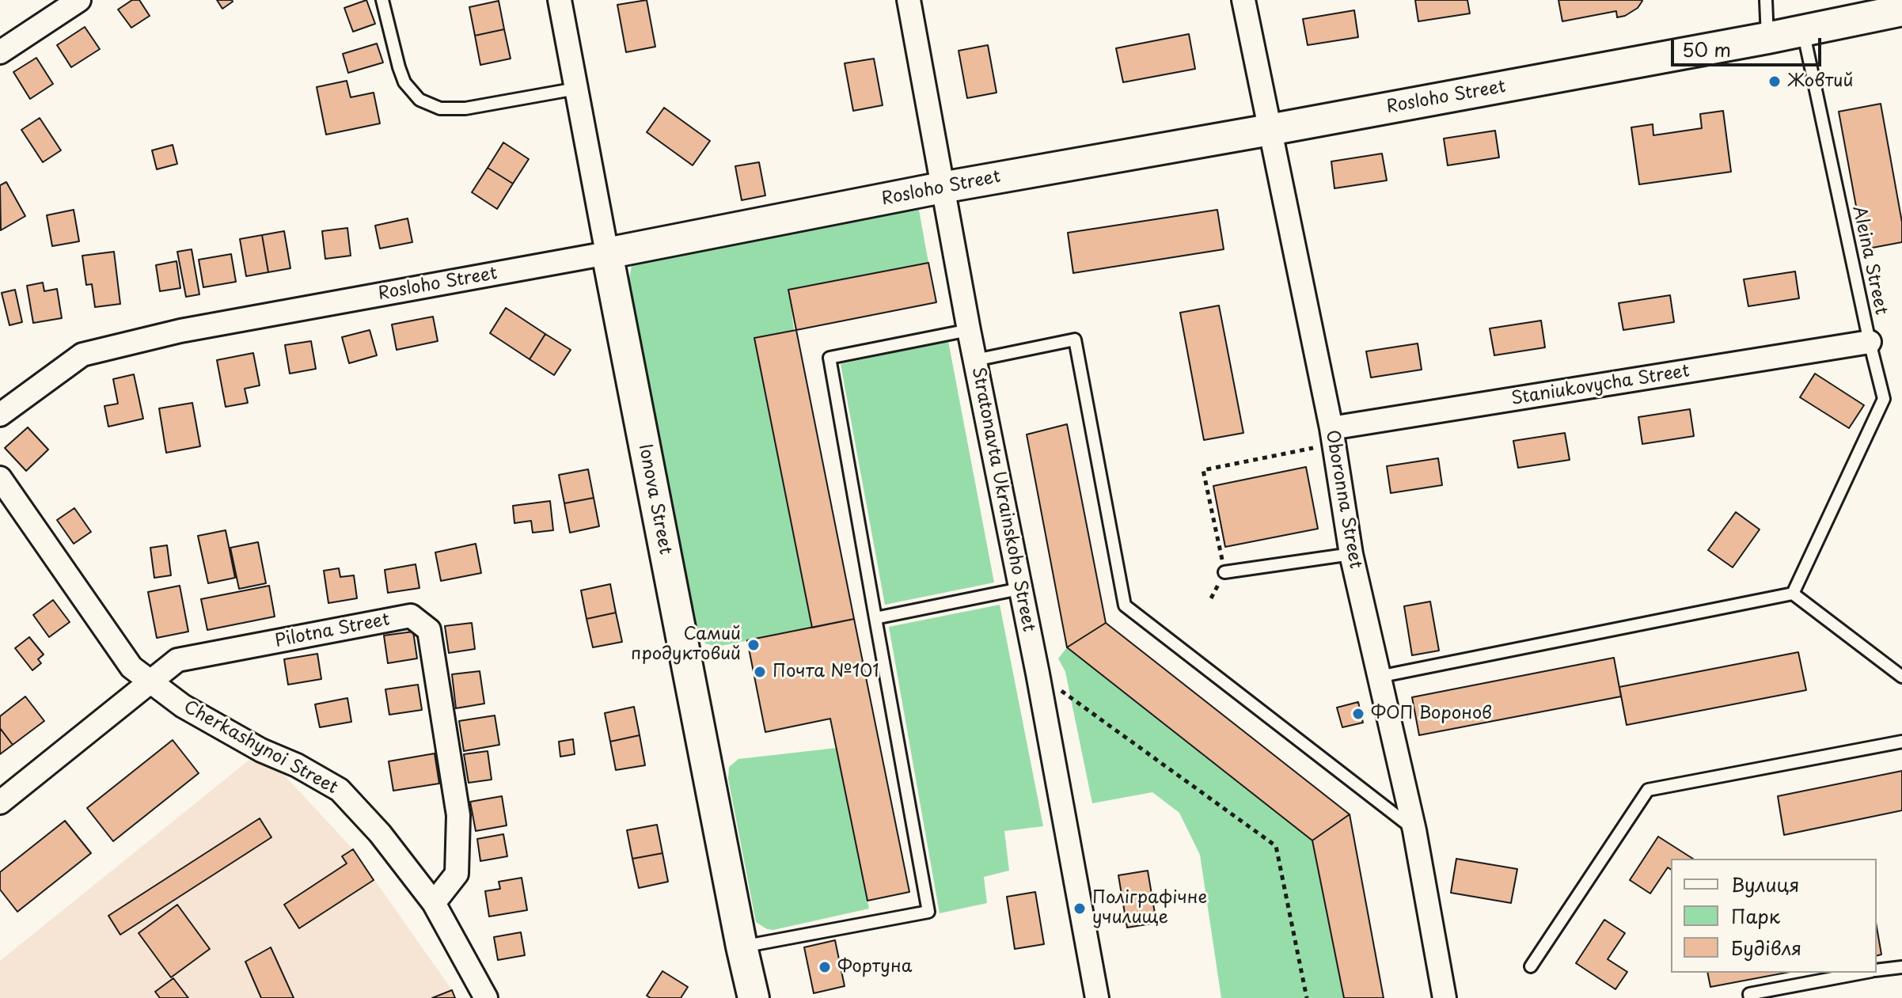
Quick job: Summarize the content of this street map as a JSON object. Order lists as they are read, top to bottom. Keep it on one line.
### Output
{"streets":{"street":["Rosloho Street","Staniukovycha Street","Ionova Street","Stratonavta Ukrainskoho Street","Oboronna Street","Pilotna Street","Cherkashynoi Street"],"lane":["Aleina Street"]},"crossings":[["Rosloho Street","Aleina Street"],["Rosloho Street","Ionova Street"],["Rosloho Street","Stratonavta Ukrainskoho Street"],["Rosloho Street","Oboronna Street"],["Aleina Street","Staniukovycha Street"],["Staniukovycha Street","Oboronna Street"],["Pilotna Street","Cherkashynoi Street"]],"places":["Жовтий","Самий продуктовий","Почта №101","ФОП Воронов","Поліграфічне училище","Фортуна"],"legend":["Вулиця","Парк","Будівля"],"scale_bar":"50 m"}
